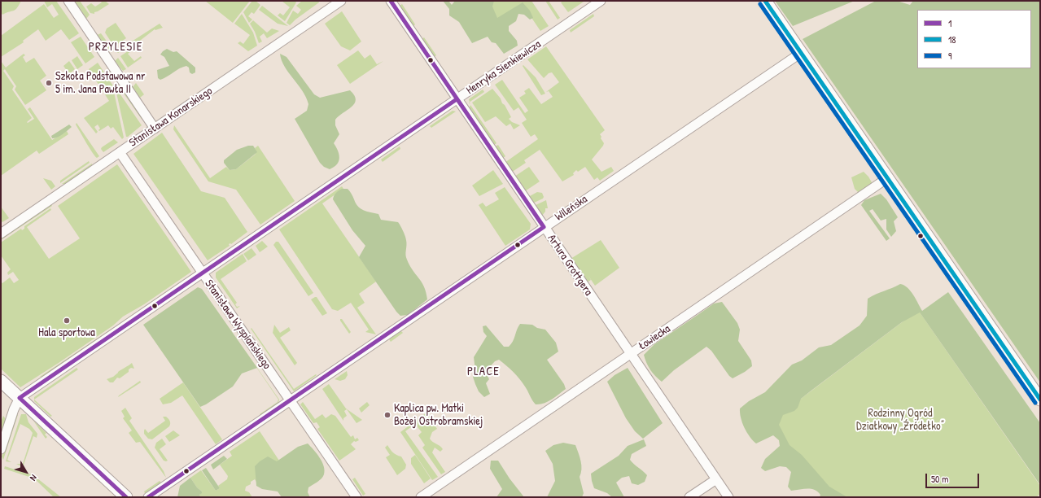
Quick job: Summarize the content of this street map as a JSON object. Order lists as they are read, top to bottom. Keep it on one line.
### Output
{"streets":{"street":["Henryka Sienkiewicza","Stanisława Konarskiego","Wileńska","Artura Grottgera","Stanisława Wyspiańskiego","Łowiecka"]},"crossings":[["Henryka Sienkiewicza","Artura Grottgera"],["Henryka Sienkiewicza","Stanisława Wyspiańskiego"],["Stanisława Konarskiego","Stanisława Wyspiańskiego"],["Wileńska","Artura Grottgera"],["Wileńska","Stanisława Wyspiańskiego"],["Artura Grottgera","Łowiecka"]],"districts":["PRZYLESIE","PLACE"],"parks":["Rodzinny Ogród Działkowy „Źródełko”"],"places":["Szkoła Podstawowa nr 5 im. Jana Pawła II","Hala sportowa","Kaplica pw. Matki Bożej Ostrobramskiej"],"lines":["transit line 1","transit line 18","transit line 9"],"legend":["1","18","9"],"scale_bar":"50 m","north":"bottom right"}
